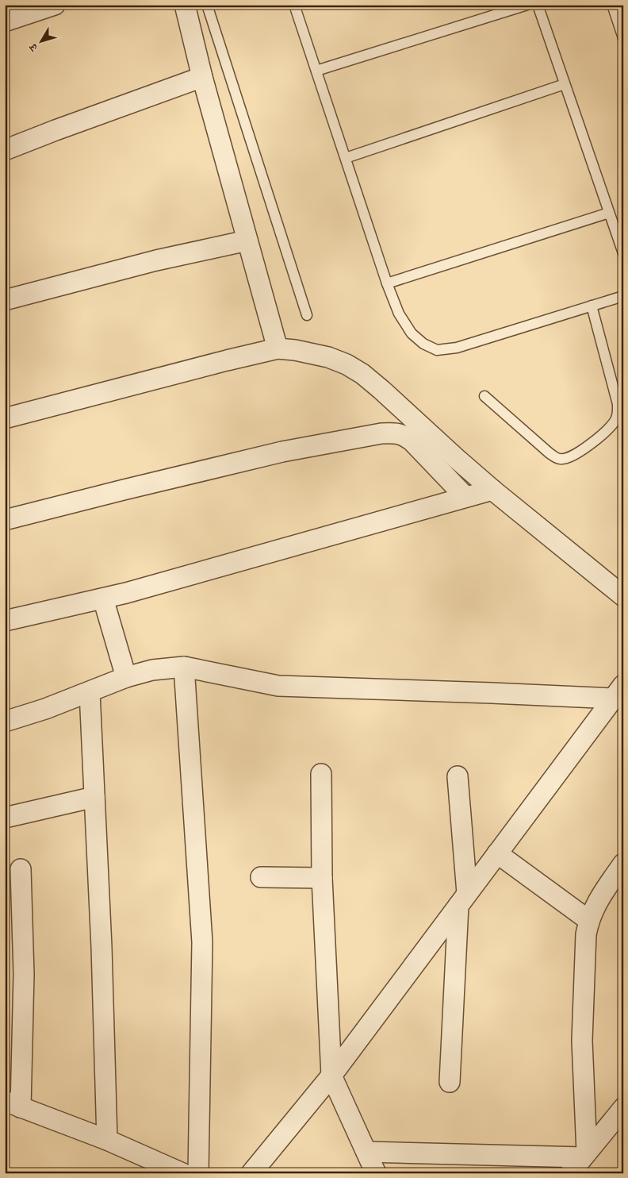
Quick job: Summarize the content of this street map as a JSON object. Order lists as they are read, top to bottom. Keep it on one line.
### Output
{"north":"bottom left"}
